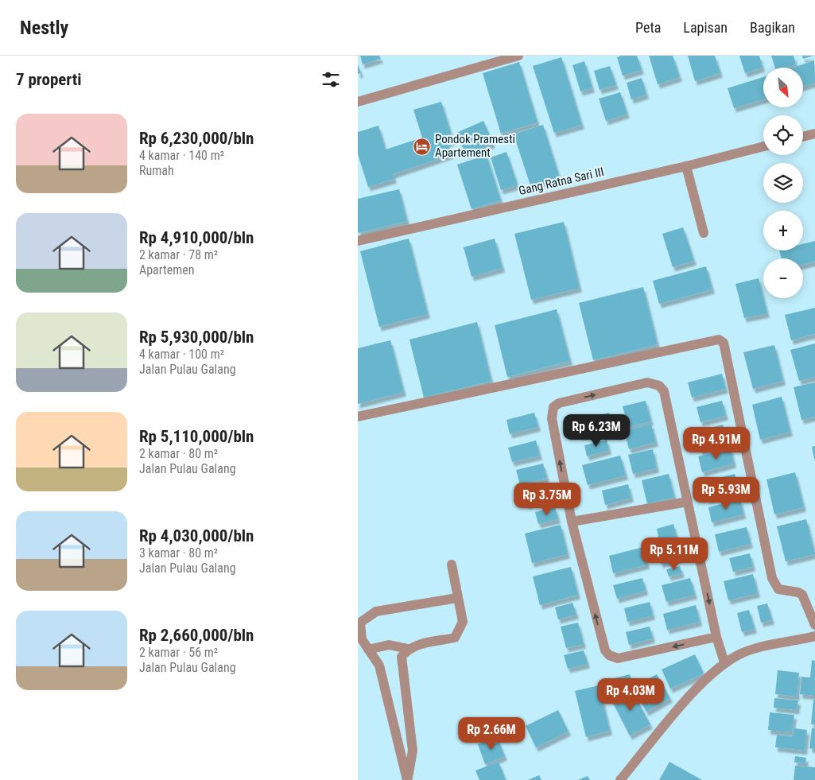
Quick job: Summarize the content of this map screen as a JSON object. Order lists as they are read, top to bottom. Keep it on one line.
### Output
{"streets":{"street":["Gang Ratna Sari III"]},"places":{"hotel":["Pondok Pramesti Apartement"]},"north":"bottom right","page":{"header":"Nestly","nav":["Peta","Lapisan","Bagikan"],"heading":"7 properti","map_buttons":["+","−"],"list":[{"name":"Rp 6,230,000/bln","note":"4 kamar · 140 m² · Rumah"},{"name":"Rp 4,910,000/bln","note":"2 kamar · 78 m² · Apartemen"},{"name":"Rp 5,930,000/bln","note":"4 kamar · 100 m² · Jalan Pulau Galang"},{"name":"Rp 5,110,000/bln","note":"2 kamar · 80 m² · Jalan Pulau Galang"},{"name":"Rp 4,030,000/bln","note":"3 kamar · 80 m² · Jalan Pulau Galang"},{"name":"Rp 2,660,000/bln","note":"2 kamar · 56 m² · Jalan Pulau Galang"}],"price":["Rp 6.23M","Rp 4.91M","Rp 5.93M","Rp 3.75M","Rp 5.11M","Rp 4.03M","Rp 2.66M"]}}
